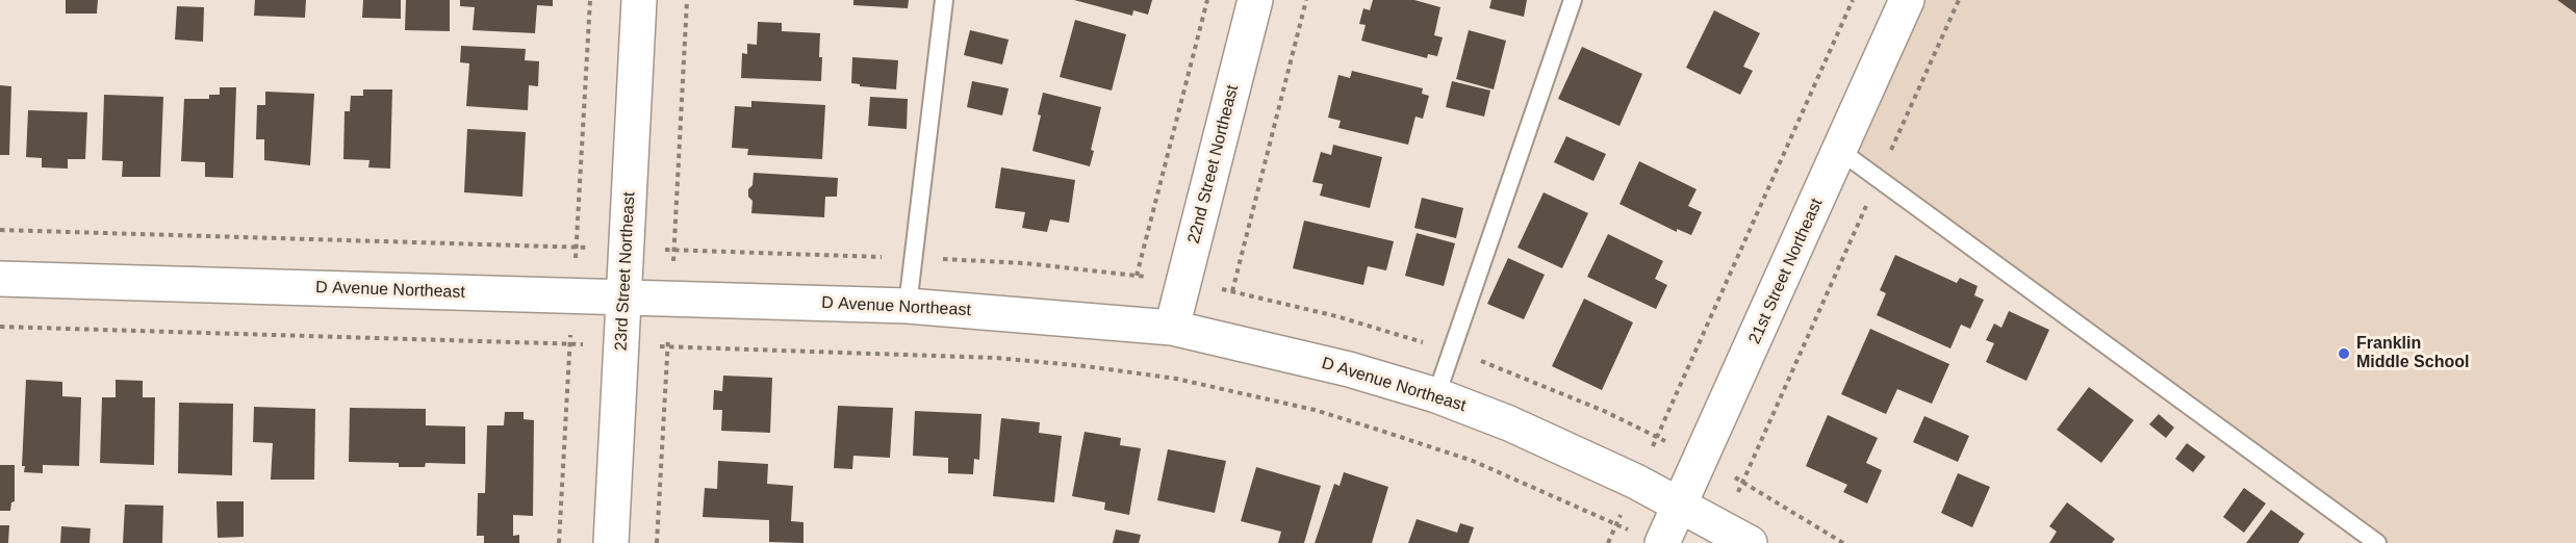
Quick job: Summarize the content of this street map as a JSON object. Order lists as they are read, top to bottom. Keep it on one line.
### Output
{"streets":{"street":["22nd Street Northeast","23rd Street Northeast","21st Street Northeast","D Avenue Northeast"]},"crossings":[["22nd Street Northeast","D Avenue Northeast"],["23rd Street Northeast","D Avenue Northeast"],["21st Street Northeast","D Avenue Northeast"]],"places":["Franklin Middle School"]}
